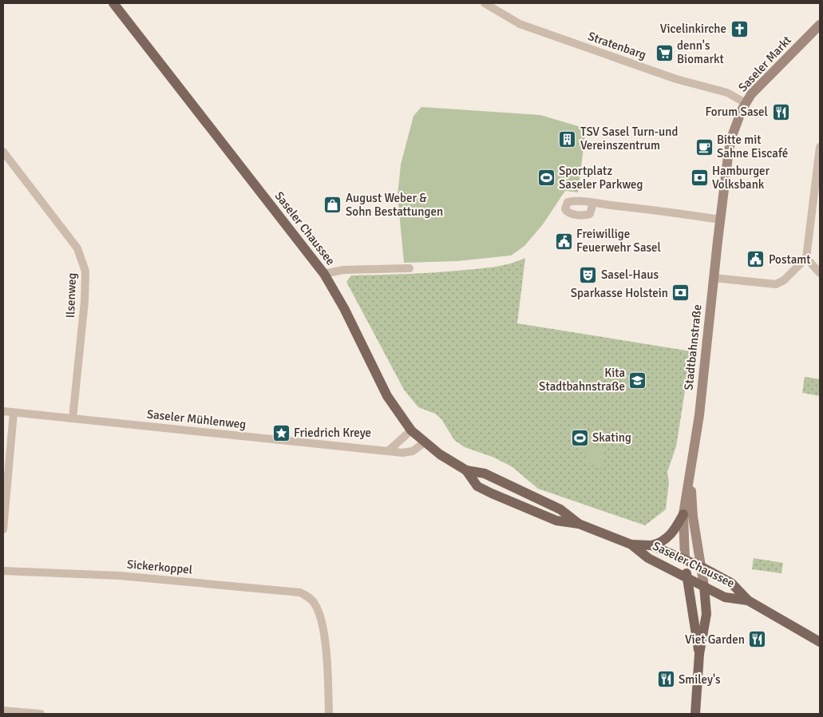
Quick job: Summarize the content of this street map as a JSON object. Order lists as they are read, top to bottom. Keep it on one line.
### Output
{"streets":{"main road":["Saseler Markt","Saseler Chaussee","Stadtbahnstraße"],"street":["Stratenbarg","Ilsenweg","Saseler Mühlenweg","Sickerkoppel"]},"crossings":[["Stratenbarg","Saseler Markt"],["Saseler Markt","Stadtbahnstraße"],["Saseler Chaussee","Stadtbahnstraße"],["Saseler Chaussee","Saseler Mühlenweg"],["Ilsenweg","Saseler Mühlenweg"]],"places":{"church":["Vicelinkirche"],"supermarket":["denn's Biomarkt"],"restaurant":["Forum Sasel","Viet Garden","Smiley's"],"building":["TSV Sasel Turn-und Vereinszentrum"],"cafe":["Bitte mit Sahne Eiscafé"],"sports":["Sportplatz Saseler Parkweg","Skating"],"bank":["Hamburger Volksbank","Sparkasse Holstein"],"shop":["August Weber & Sohn Bestattungen"],"public building":["Freiwillige Feuerwehr Sasel","Postamt"],"theatre":["Sasel-Haus"],"school or university":["Kita Stadtbahnstraße"],"place":["Friedrich Kreye"]}}
